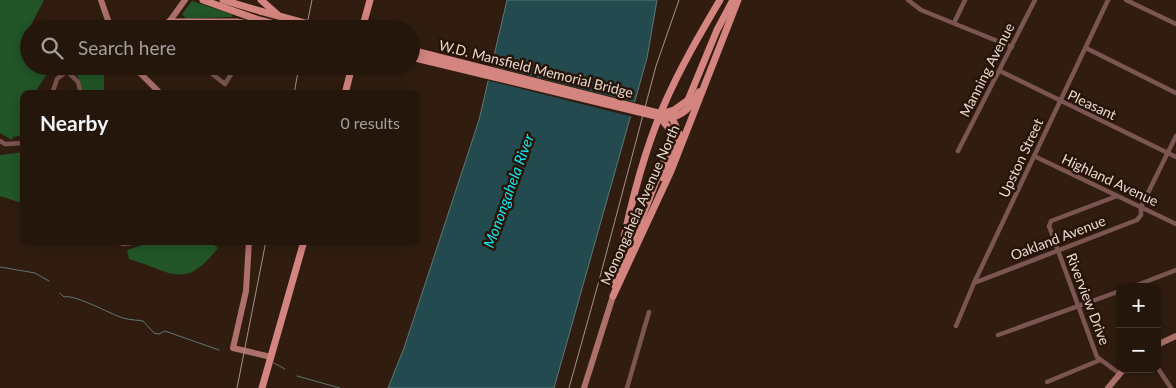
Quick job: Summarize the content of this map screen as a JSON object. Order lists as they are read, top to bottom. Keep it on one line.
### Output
{"streets":{"main road":["W.D. Mansfield Memorial Bridge","Monongahela Avenue North"],"street":["Manning Avenue","Pleasant","Upston Street","Highland Avenue","Oakland Avenue","Riverview Drive"]},"crossings":[["Manning Avenue","Pleasant"],["Pleasant","Upston Street"],["Upston Street","Highland Avenue"],["Upston Street","Oakland Avenue"],["Highland Avenue","Oakland Avenue"],["Highland Avenue","Riverview Drive"],["Oakland Avenue","Riverview Drive"]],"water":["Monongahela River"],"page":{"search":"Search here","heading":["Nearby","0 results"],"map_buttons":["+","−"]}}
